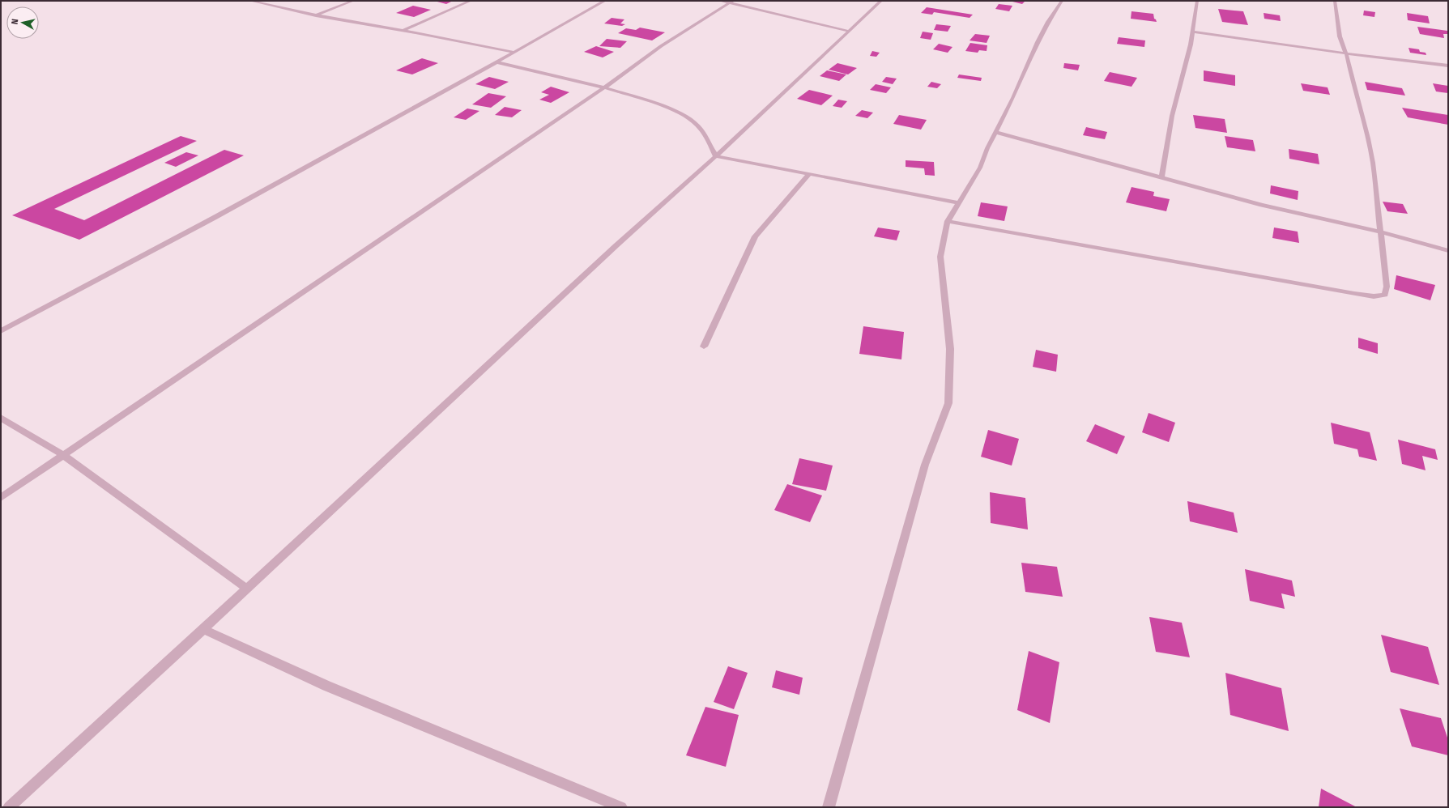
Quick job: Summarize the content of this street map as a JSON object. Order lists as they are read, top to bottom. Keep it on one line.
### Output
{"north":"left"}
